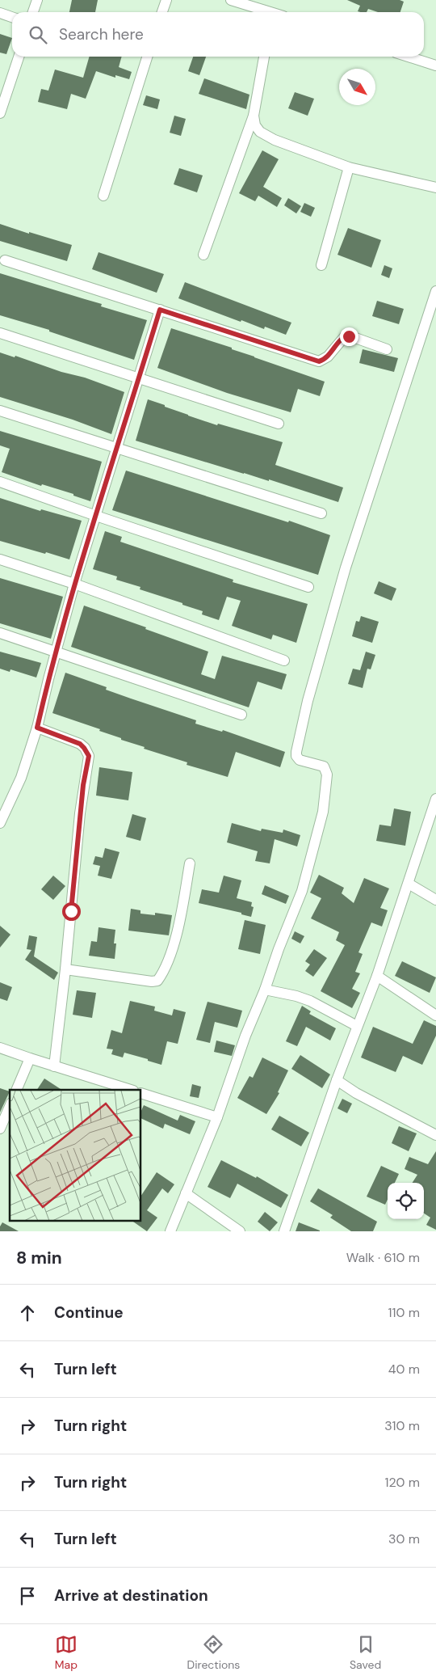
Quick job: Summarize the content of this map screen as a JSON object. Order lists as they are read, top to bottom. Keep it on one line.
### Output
{"north":"bottom right","page":{"search":"Search here","heading":["8 min","Walk · 610 m"],"list":[["Continue","110 m"],["Turn left","40 m"],["Turn right","310 m"],["Turn right","120 m"],["Turn left","30 m"],"Arrive at destination"],"nav":["Map","Directions","Saved"]}}
